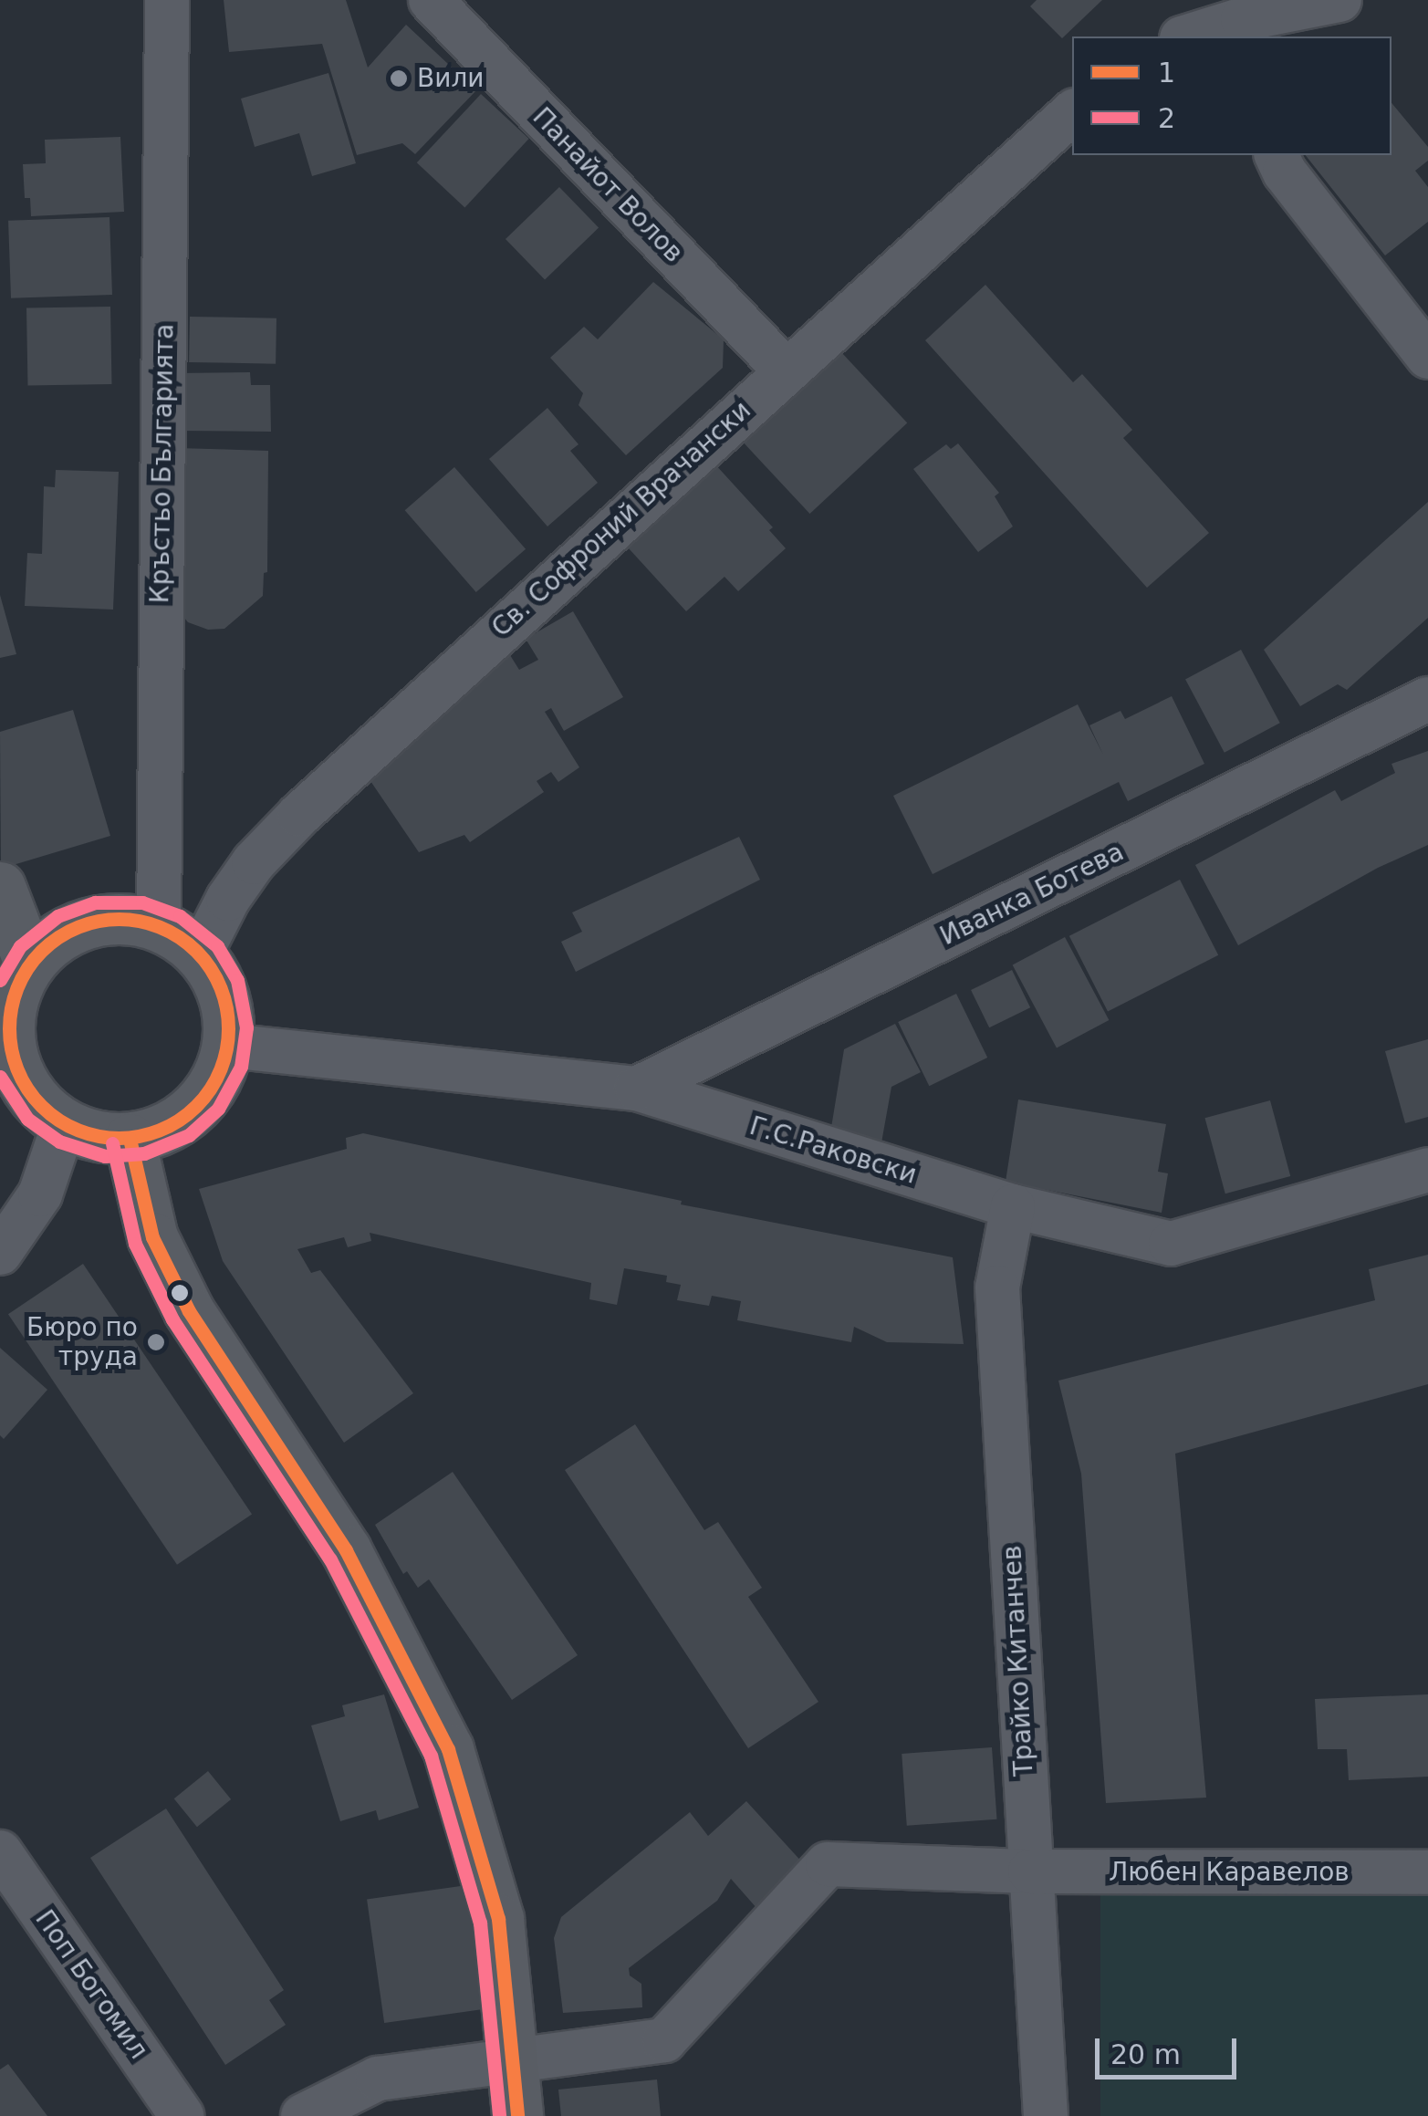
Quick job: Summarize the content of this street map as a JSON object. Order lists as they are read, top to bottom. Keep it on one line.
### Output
{"streets":{"street":["Панайот Волов","Кръстьо Българията","Св. Софроний Врачански","Иванка Ботева","Г.С.Раковски","Трайко Китанчев","Любен Каравелов","Поп Богомил"]},"crossings":[["Панайот Волов","Св. Софроний Врачански"],["Кръстьо Българията","Св. Софроний Врачански"],["Кръстьо Българията","Г.С.Раковски"],["Св. Софроний Врачански","Г.С.Раковски"],["Иванка Ботева","Г.С.Раковски"],["Г.С.Раковски","Трайко Китанчев"],["Трайко Китанчев","Любен Каравелов"]],"places":["Вили","Бюро по труда"],"lines":["transit line 2","transit line 1"],"legend":["1","2"],"scale_bar":"20 m"}
